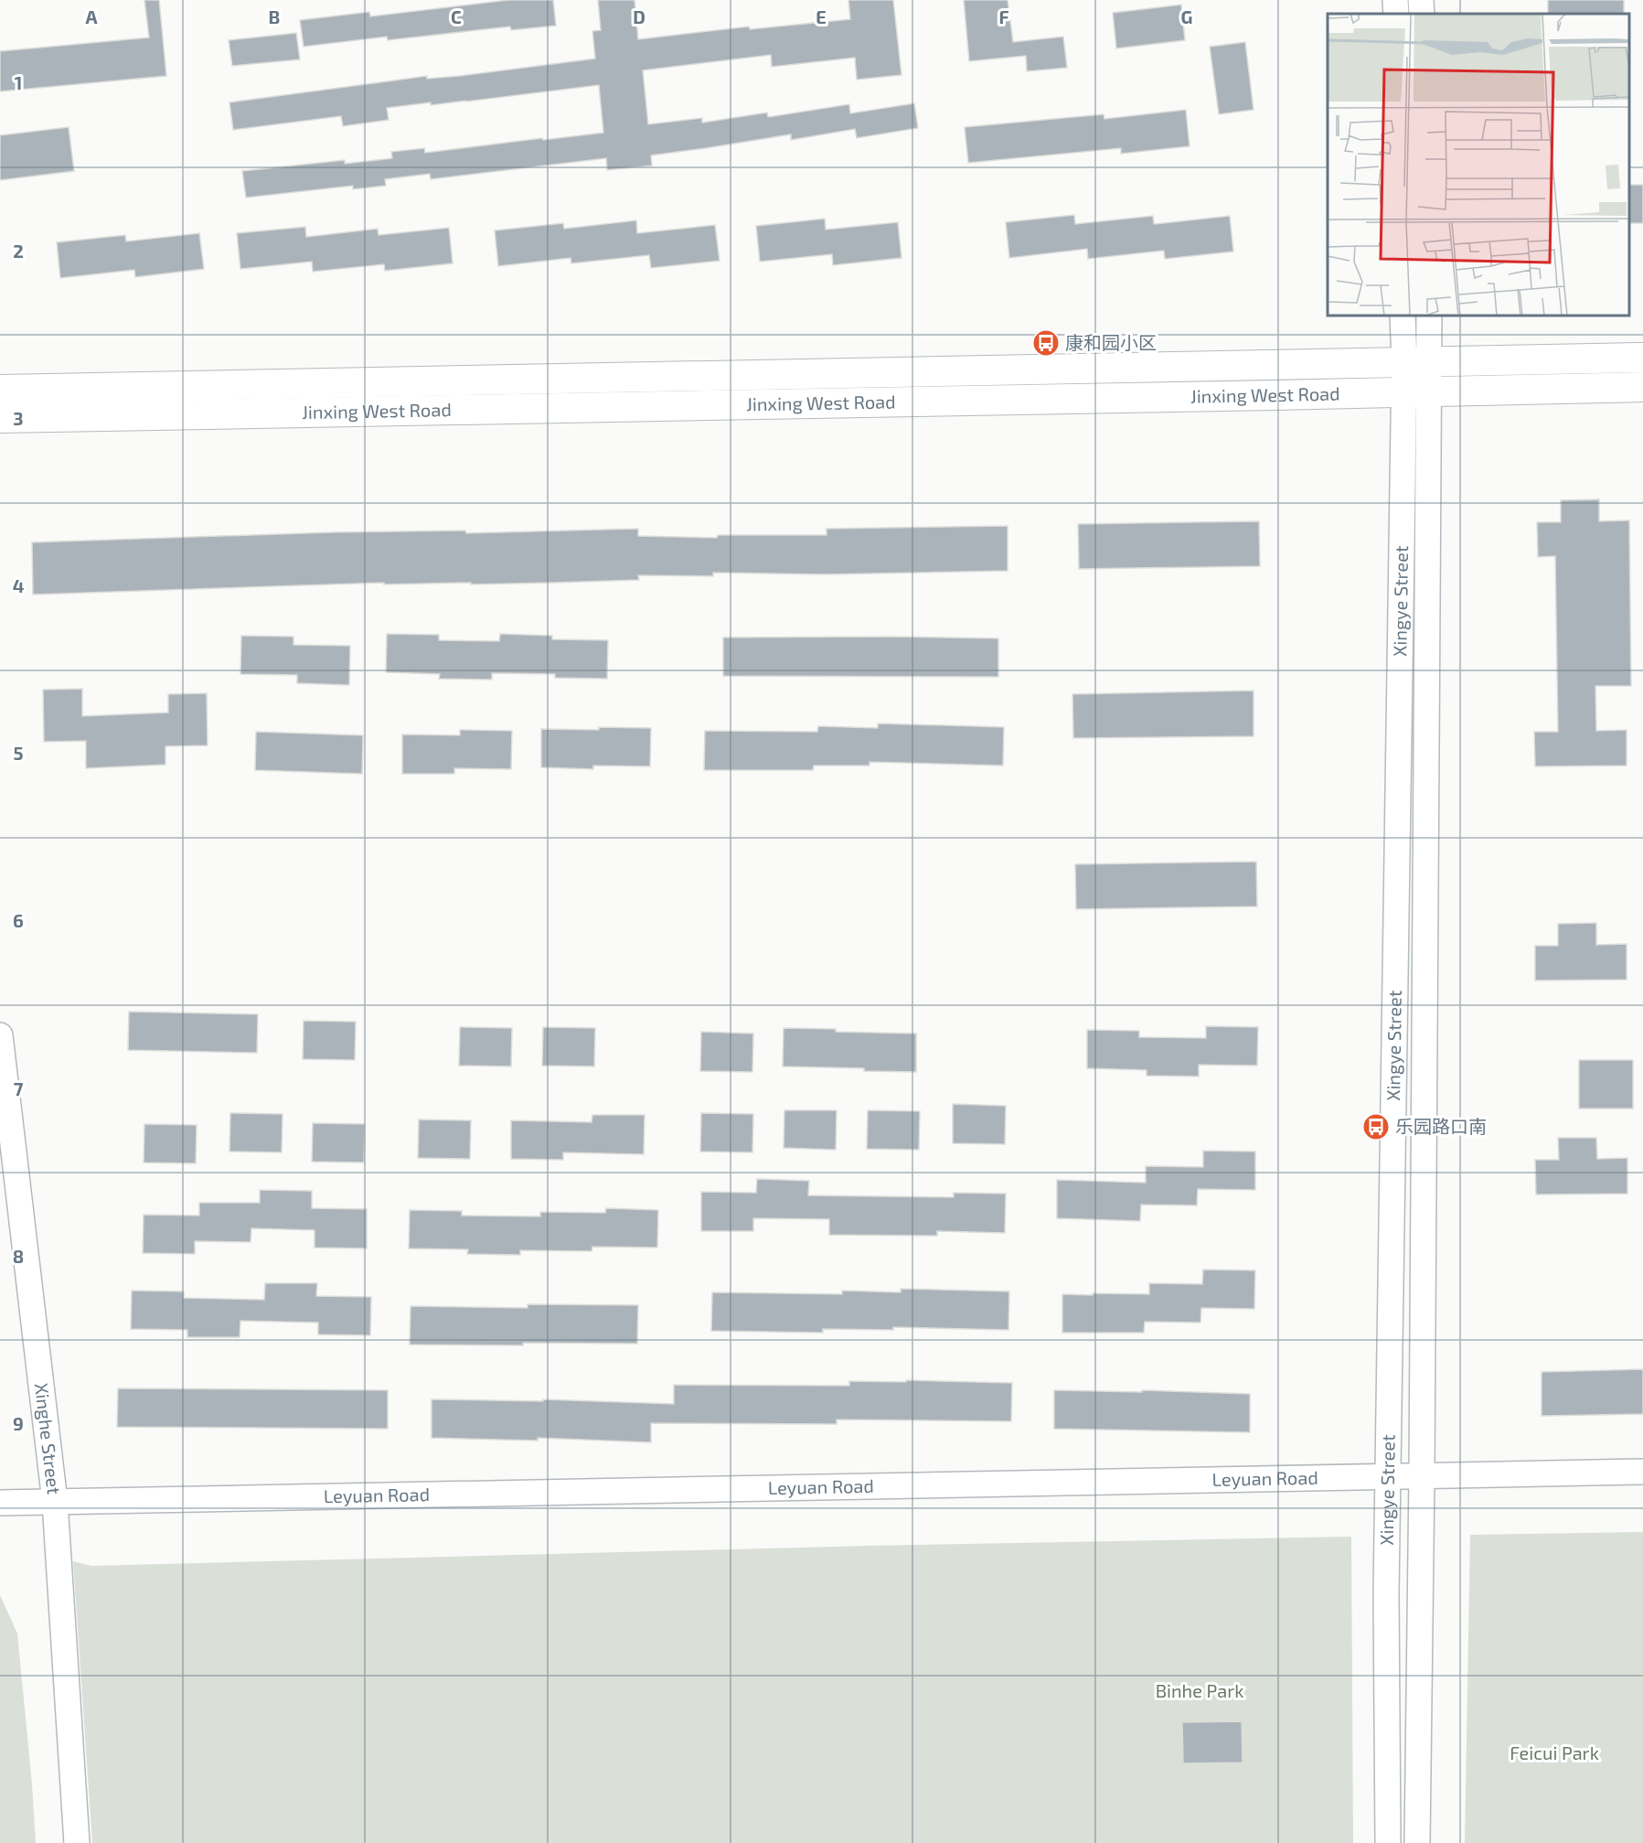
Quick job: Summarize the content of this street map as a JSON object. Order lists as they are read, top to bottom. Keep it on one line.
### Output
{"streets":{"main road":["Jinxing West Road","Xingye Street","Xinghe Street","Leyuan Road"]},"crossings":[["Jinxing West Road","Xingye Street"],["Xingye Street","Leyuan Road"],["Xinghe Street","Leyuan Road"]],"parks":["Binhe Park","Feicui Park"],"places":{"bus stop":["康和园小区","乐园路口南"]},"grid":{"columns":["A","B","C","D","E","F","G"],"rows":["1","2","3","4","5","6","7","8","9"]}}
